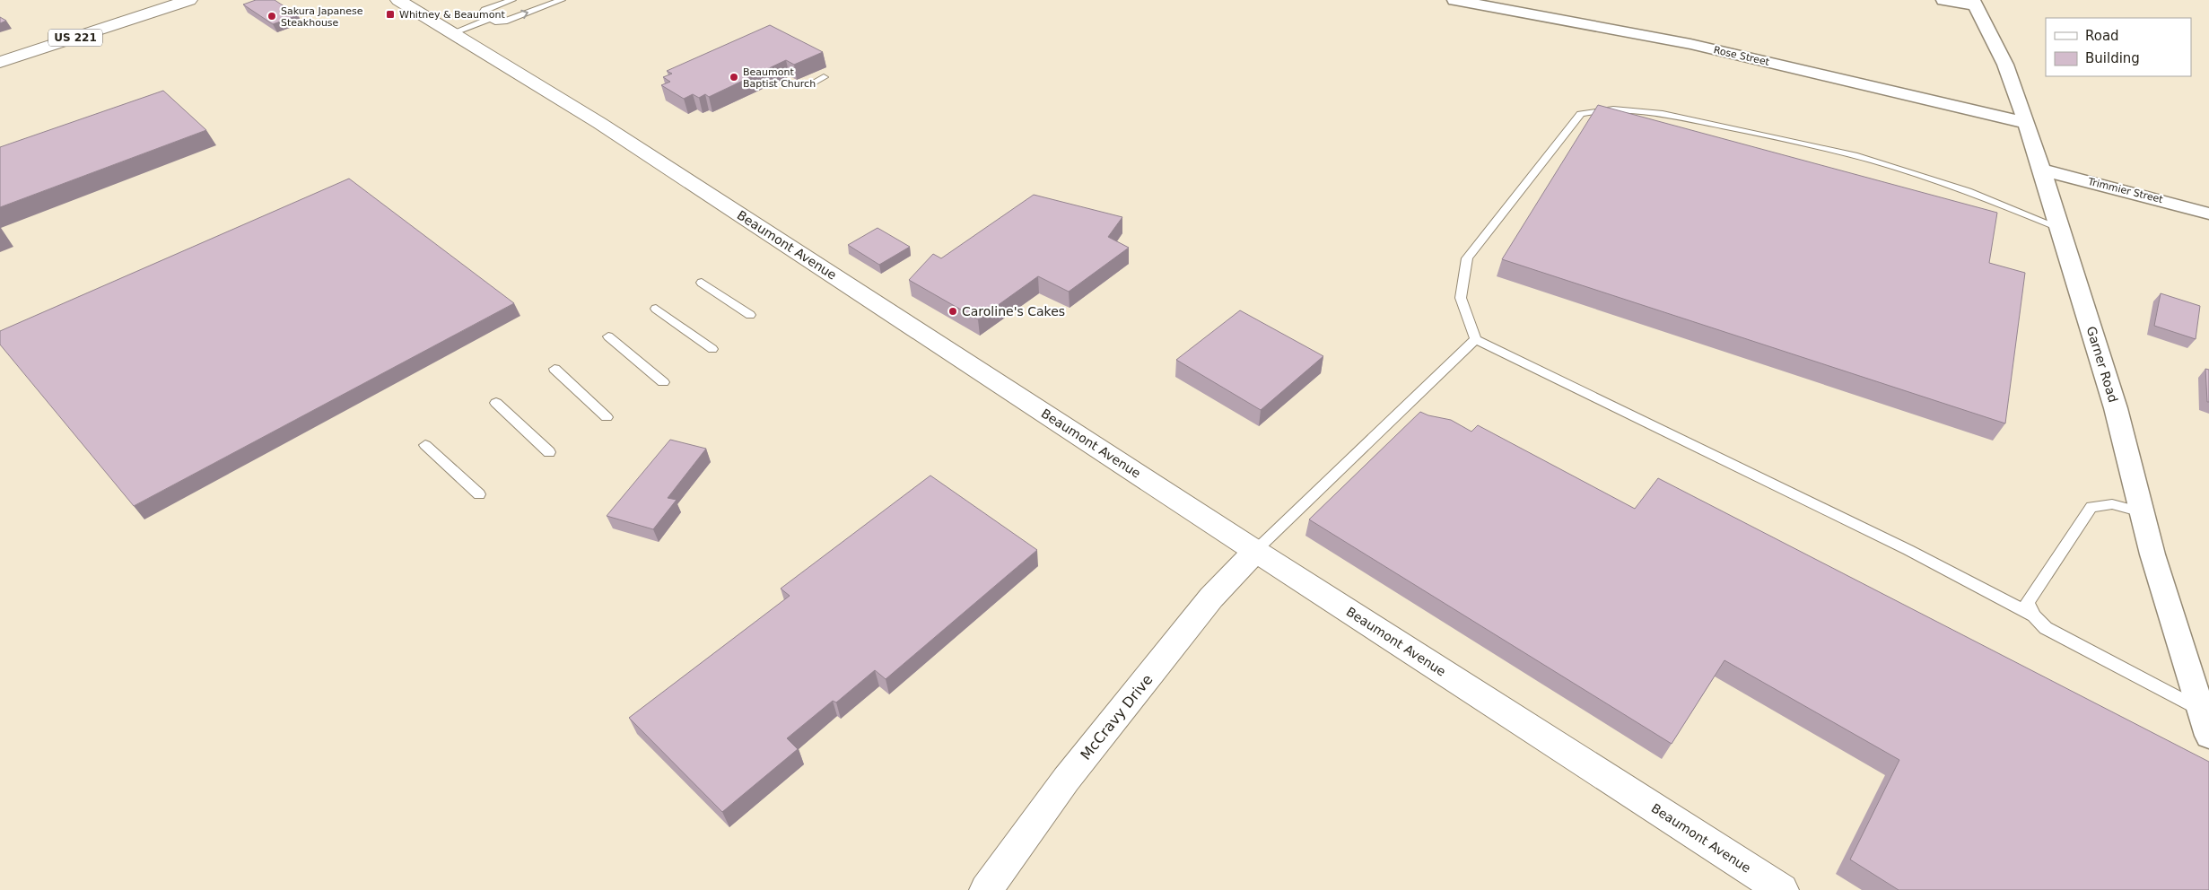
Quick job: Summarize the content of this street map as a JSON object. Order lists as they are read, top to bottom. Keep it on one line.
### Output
{"streets":{"street":["US 221","Rose Street","Trimmier Street","Beaumont Avenue","Garner Road","McCravy Drive"]},"crossings":[["Rose Street","Garner Road"],["Trimmier Street","Garner Road"],["Beaumont Avenue","McCravy Drive"]],"places":{"transit":["Whitney & Beaumont"],"other":["Sakura Japanese Steakhouse","Beaumont Baptist Church","Caroline's Cakes"]},"legend":["Road","Building"]}
